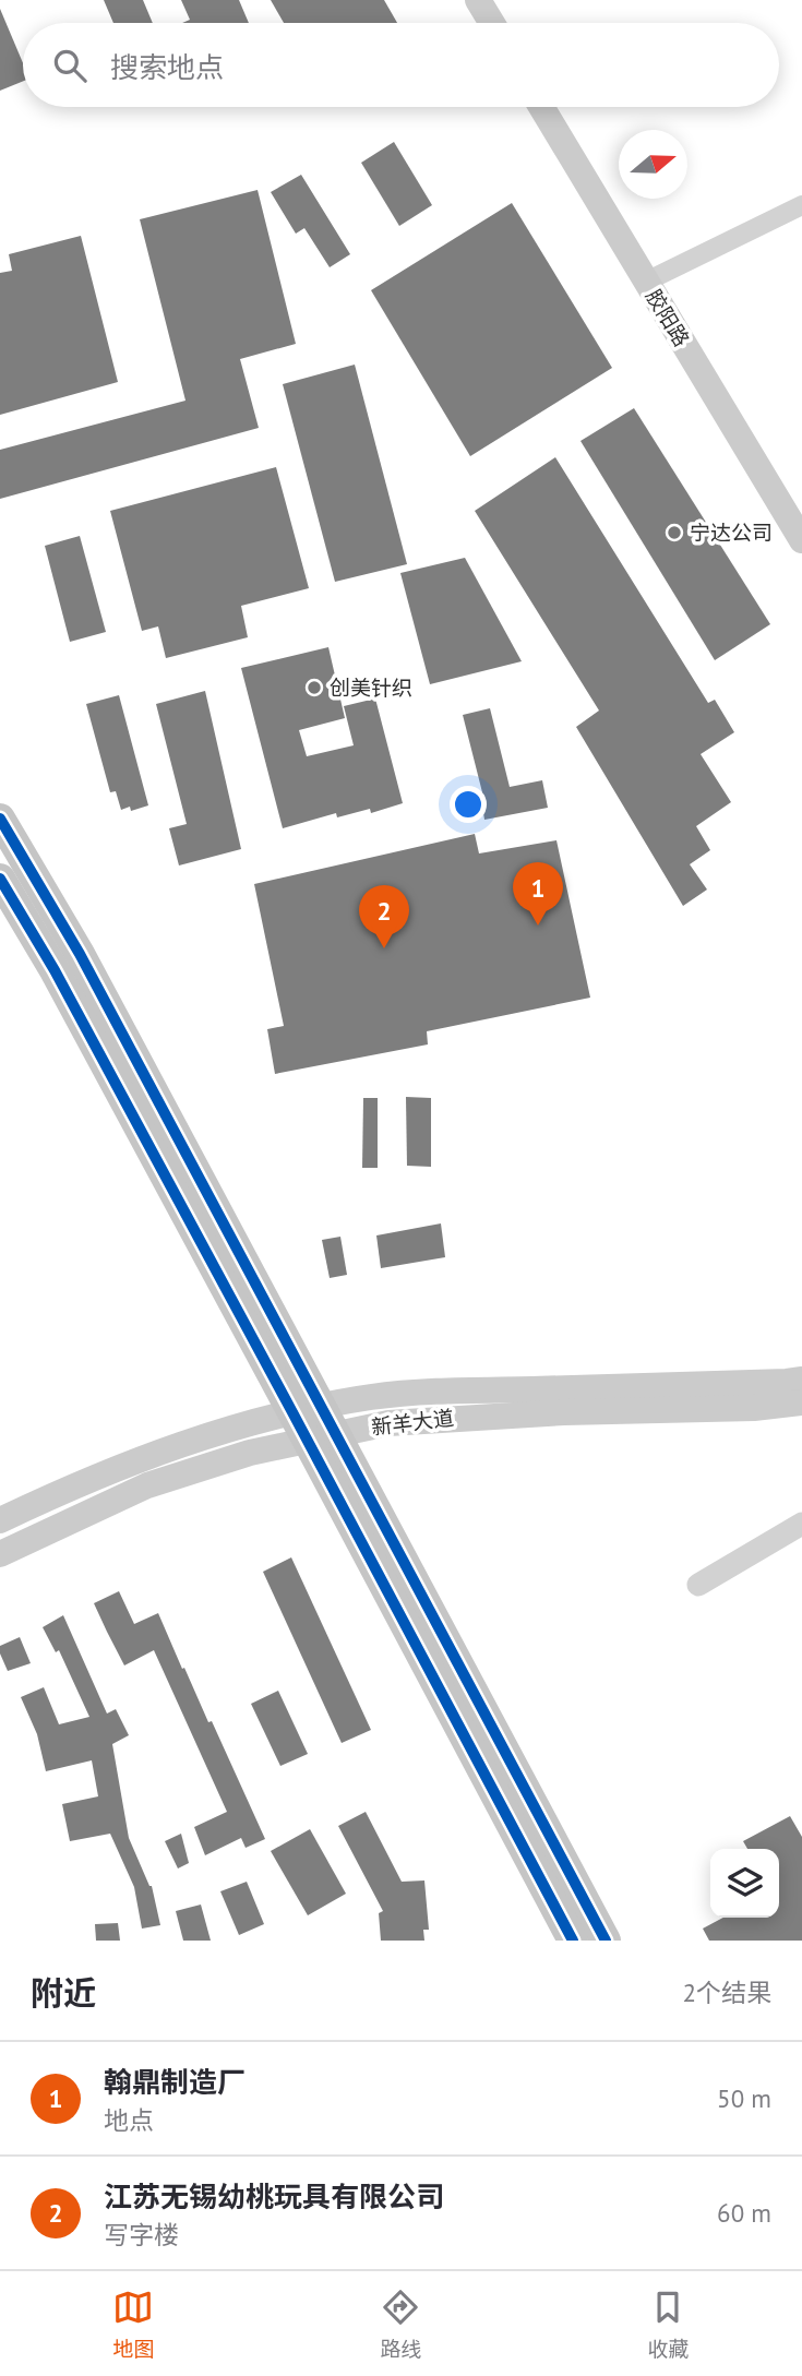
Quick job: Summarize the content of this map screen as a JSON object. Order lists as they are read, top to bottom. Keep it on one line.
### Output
{"streets":{"main road":["胶阳路","新羊大道"]},"places":["宁达公司","创美针织"],"north":"right","page":{"search":"搜索地点","pins":["1","2"],"heading":["附近","2个结果"],"list":[{"mark":"1","name":"翰鼎制造厂","note":"地点","value":"50 m"},{"mark":"2","name":"江苏无锡幼桃玩具有限公司","note":"写字楼","value":"60 m"}],"nav":["地图","路线","收藏"]}}
